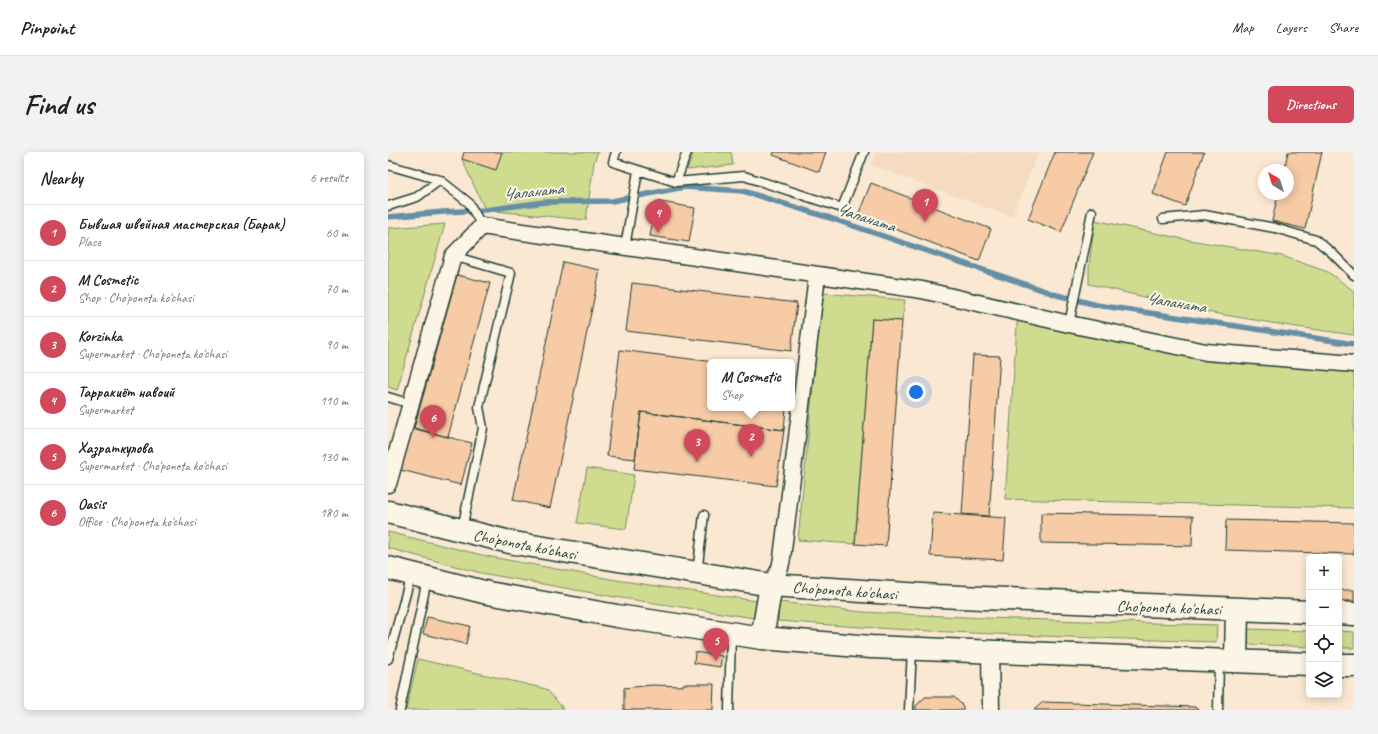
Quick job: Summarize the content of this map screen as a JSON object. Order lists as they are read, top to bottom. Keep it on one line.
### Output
{"streets":{"main road":["Cho'ponota ko'chasi"]},"water":["Чапаната"],"north":"top left","page":{"header":"Pinpoint","nav":["Map","Layers","Share"],"buttons":"Directions","title":"Find us","heading":["Nearby","6 results"],"pins":["1","4","6","2","3","5"],"list":[{"mark":"1","name":"Бывшая швейная мастерская (Барак)","note":"Place","value":"60 m"},{"mark":"2","name":"M Cosmetic","note":"Shop · Cho'ponota ko'chasi","value":"70 m"},{"mark":"3","name":"Korzinka","note":"Supermarket · Cho'ponota ko'chasi","value":"90 m"},{"mark":"4","name":"Тарракиёт навоий","note":"Supermarket","value":"110 m"},{"mark":"5","name":"Хазраткулова","note":"Supermarket · Cho'ponota ko'chasi","value":"130 m"},{"mark":"6","name":"Oasis","note":"Office · Cho'ponota ko'chasi","value":"180 m"}],"popup":["M Cosmetic","Shop"],"map_buttons":["+","−"]}}
